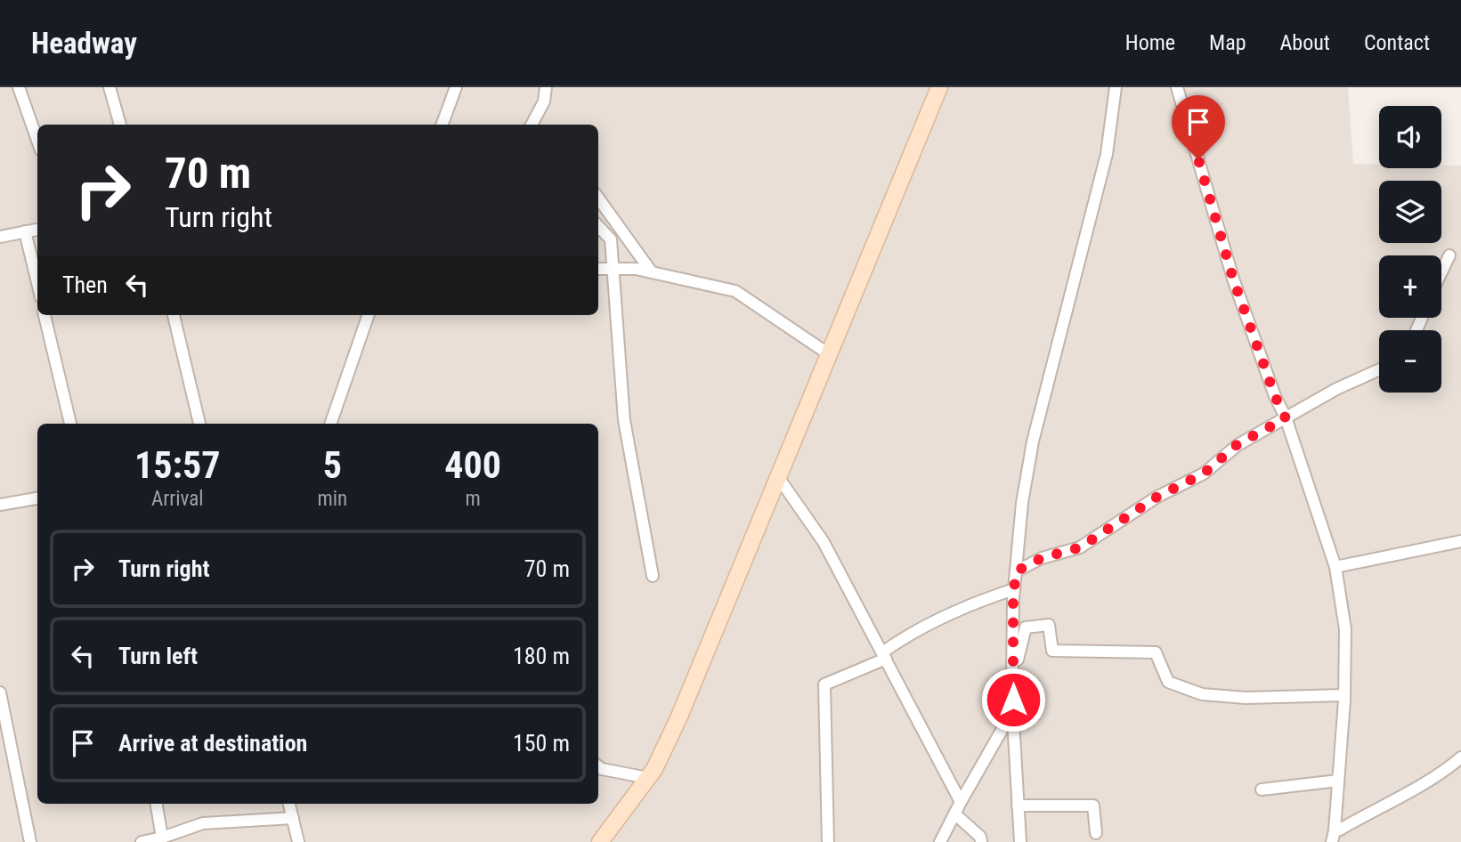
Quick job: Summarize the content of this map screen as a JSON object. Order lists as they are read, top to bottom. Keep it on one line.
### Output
{"page":{"header":"Headway","nav":["Home","Map","About","Contact"],"map_buttons":["+","−"],"turn":["70 m","Turn right"],"then":"Then","eta":["15:57","Arrival","5","min","400","m"],"list":[{"name":"Turn right","value":"70 m"},{"name":"Turn left","value":"180 m"},{"name":"Arrive at destination","value":"150 m"}]}}
